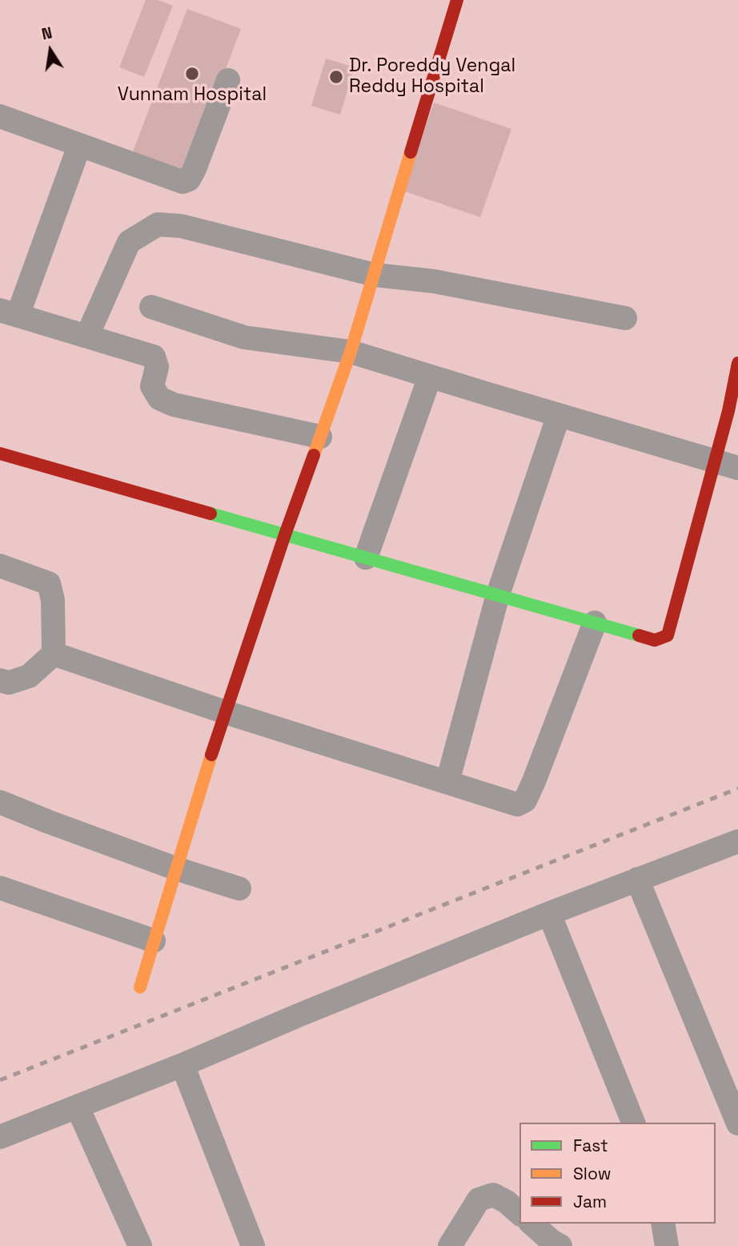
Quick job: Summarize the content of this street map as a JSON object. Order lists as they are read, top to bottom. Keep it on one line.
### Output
{"places":["Vunnam Hospital","Dr. Poreddy Vengal Reddy Hospital"],"legend":["Fast","Slow","Jam"],"north":"top"}
